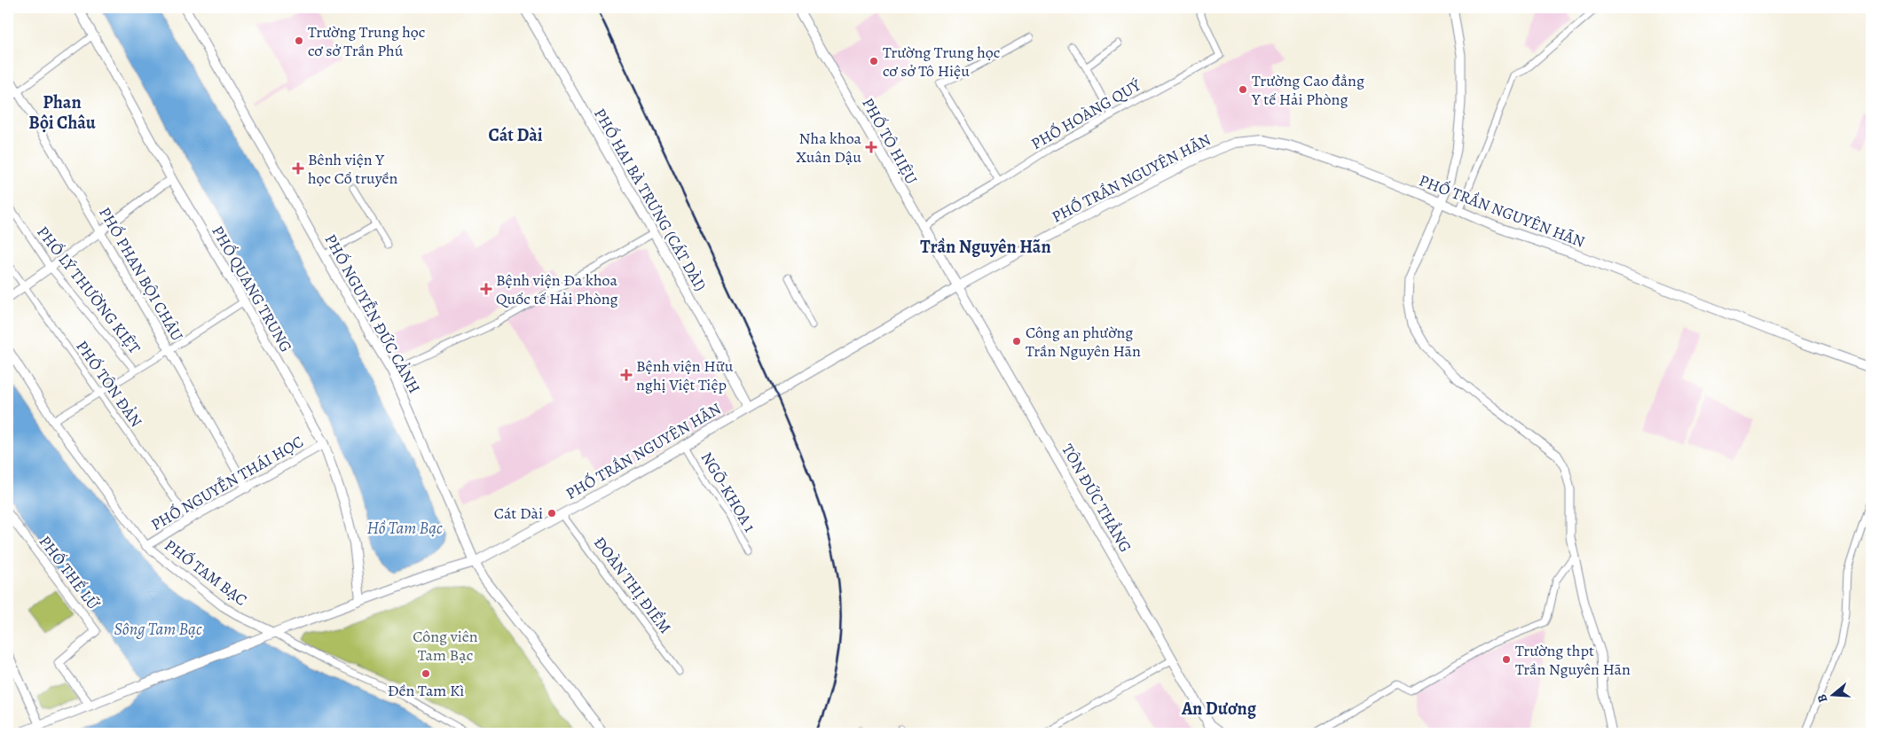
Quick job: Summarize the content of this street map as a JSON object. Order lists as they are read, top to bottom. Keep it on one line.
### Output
{"streets":{"main road":["PHỐ TÔ HIỆU","PHỐ TRẦN NGUYÊN HÃN","PHỐ HAI BÀ TRƯNG (CÁT DÀI)","PHỐ QUANG TRUNG","PHỐ NGUYỄN ĐỨC CẢNH","TÔN ĐỨC THẮNG"],"street":["PHỐ HOÀNG QUÝ","PHỐ PHAN BỘI CHÂU","PHỐ LÝ THƯỜNG KIỆT","PHỐ TÔN ĐẢN","PHỐ NGUYỄN THÁI HỌC","NGÕ-KHOA 1","PHỐ THẾ LỮ","PHỐ TAM BẠC","ĐOÀN THỊ ĐIỂM"]},"crossings":[["PHỐ HOÀNG QUÝ","PHỐ TÔ HIỆU"],["PHỐ TÔ HIỆU","PHỐ TRẦN NGUYÊN HÃN"],["PHỐ TÔ HIỆU","TÔN ĐỨC THẮNG"],["PHỐ TRẦN NGUYÊN HÃN","PHỐ HAI BÀ TRƯNG (CÁT DÀI)"],["PHỐ TRẦN NGUYÊN HÃN","PHỐ NGUYỄN ĐỨC CẢNH"],["PHỐ TRẦN NGUYÊN HÃN","NGÕ-KHOA 1"],["PHỐ TRẦN NGUYÊN HÃN","TÔN ĐỨC THẮNG"],["PHỐ TRẦN NGUYÊN HÃN","ĐOÀN THỊ ĐIỂM"],["PHỐ PHAN BỘI CHÂU","PHỐ NGUYỄN THÁI HỌC"],["PHỐ QUANG TRUNG","PHỐ NGUYỄN THÁI HỌC"],["PHỐ TÔN ĐẢN","PHỐ NGUYỄN THÁI HỌC"],["PHỐ NGUYỄN THÁI HỌC","PHỐ TAM BẠC"]],"districts":["Phan Bội Châu","Cát Dài","Trần Nguyên Hãn","An Dương"],"water":["Hồ Tam Bạc","Sông Tam Bạc"],"parks":["Công viên Tam Bạc"],"places":{"other":["Trường Trung học cơ sở Trần Phú","Trường Trung học cơ sở Tô Hiệu","Trường Cao đẳng Y tế Hải Phòng","Công an phường Trần Nguyên Hãn","Cát Dài","Trường thpt Trần Nguyên Hãn","Đền Tam Kì"],"health":["Nha khoa Xuân Dậu","Bênh viện Y học Cổ truyền","Bệnh viện Đa khoa Quốc tế Hải Phòng","Bệnh viện Hữu nghị Việt Tiệp"]},"north":"left"}
